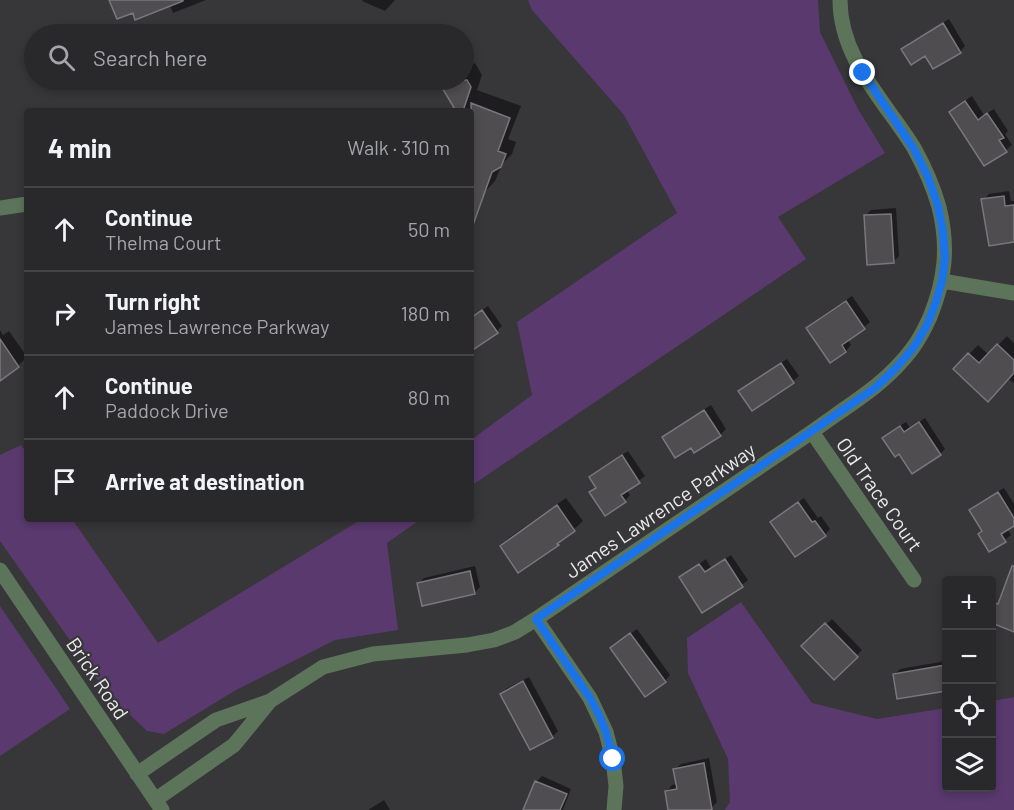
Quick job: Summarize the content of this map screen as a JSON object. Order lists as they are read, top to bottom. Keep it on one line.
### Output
{"streets":{"street":["Old Trace Court","James Lawrence Parkway","Brick Road"]},"crossings":[["Old Trace Court","James Lawrence Parkway"],["James Lawrence Parkway","Brick Road"]],"page":{"search":"Search here","heading":["4 min","Walk · 310 m"],"list":[["Continue","Thelma Court","50 m"],["Turn right","James Lawrence Parkway","180 m"],["Continue","Paddock Drive","80 m"],"Arrive at destination"],"map_buttons":["+","−"]}}
